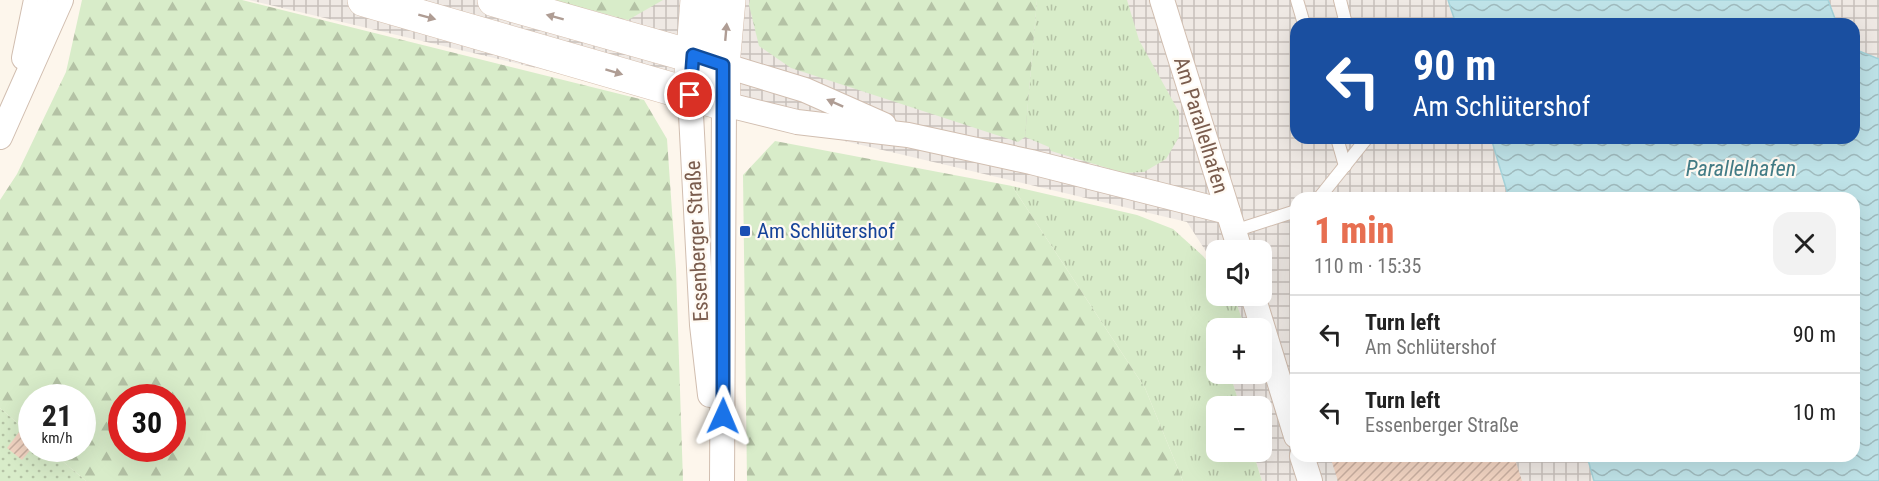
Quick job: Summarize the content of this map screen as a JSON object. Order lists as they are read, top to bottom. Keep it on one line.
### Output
{"streets":{"street":["Am Parallelhafen","Essenberger Straße"]},"water":["Parallelhafen"],"places":{"transit":["Am Schlütershof"]},"page":{"turn":["90 m","Am Schlütershof"],"heading":["1 min","110 m · 15:35"],"map_buttons":["+","−"],"list":[{"name":"Turn left","note":"Am Schlütershof","value":"90 m"},{"name":"Turn left","note":"Essenberger Straße","value":"10 m"}],"speed":"21 km/h","limit":"30"}}
